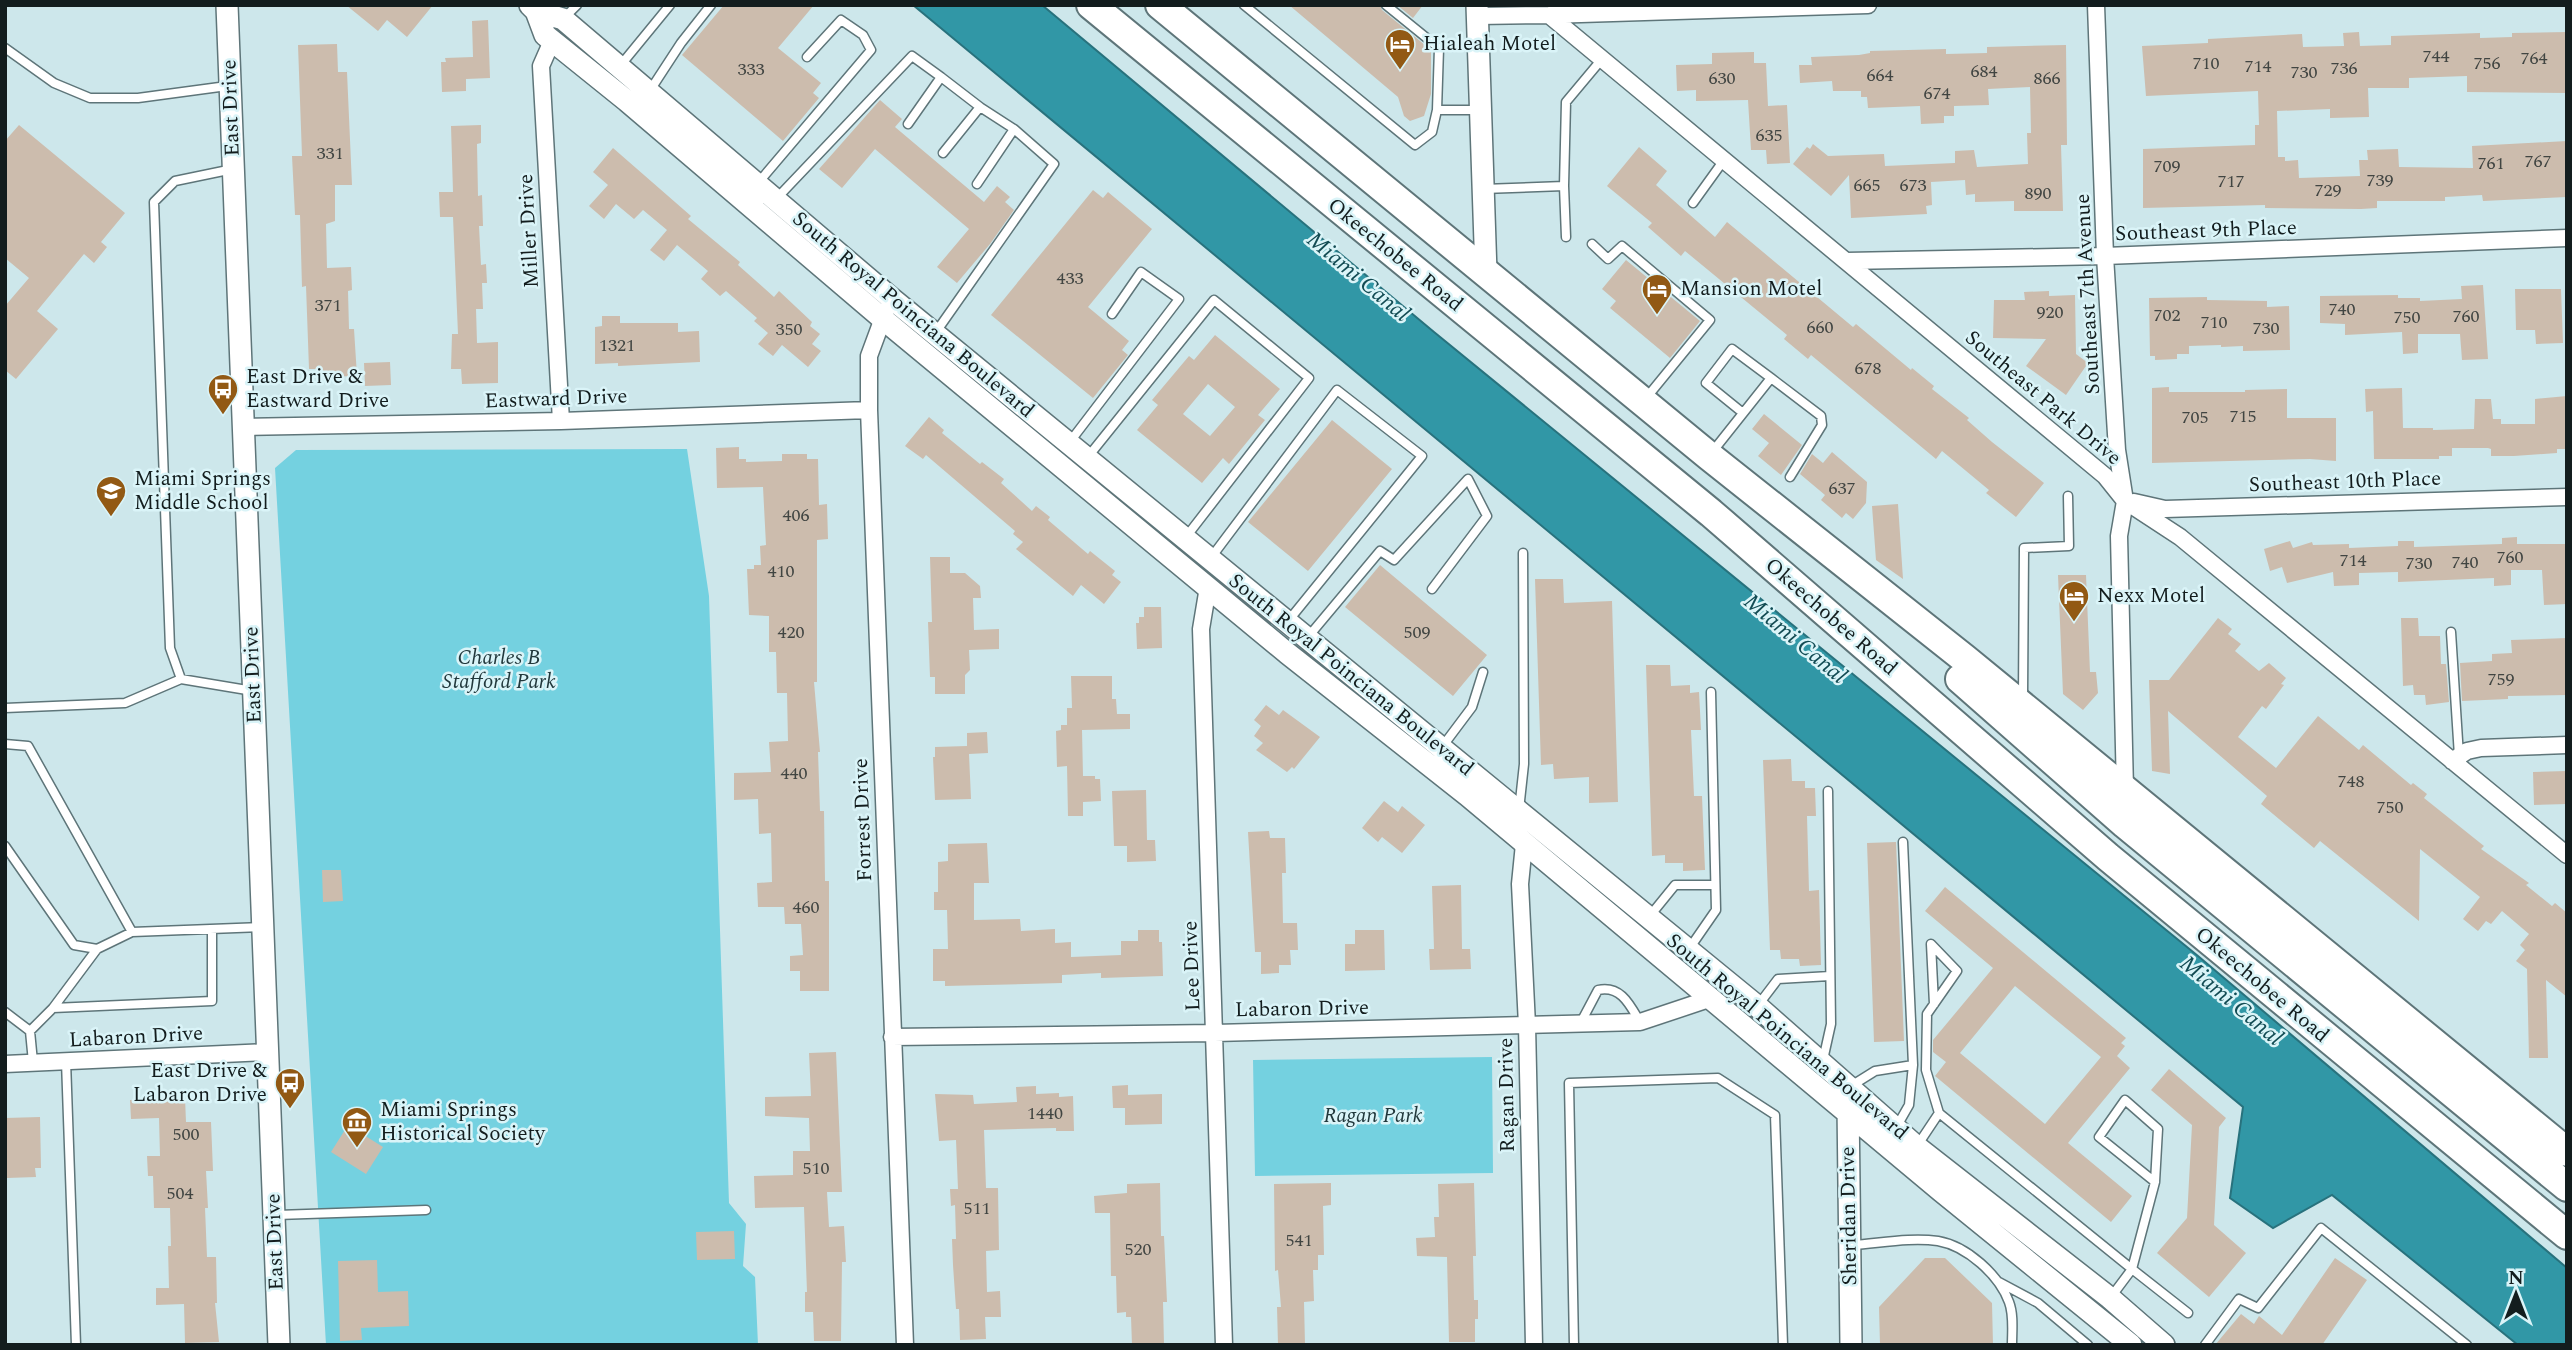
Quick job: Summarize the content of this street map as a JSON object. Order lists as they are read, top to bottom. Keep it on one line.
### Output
{"streets":{"highway":["Okeechobee Road"],"street":["East Drive","Miller Drive","Southeast 9th Place","Southeast 7th Avenue","South Royal Poinciana Boulevard","Southeast Park Drive","Eastward Drive","Southeast 10th Place","Forrest Drive","Lee Drive","Labaron Drive","Ragan Drive","Sheridan Drive"]},"crossings":[["East Drive","Eastward Drive"],["East Drive","Labaron Drive"],["Miller Drive","South Royal Poinciana Boulevard"],["Miller Drive","Eastward Drive"],["Southeast 9th Place","Southeast 7th Avenue"],["Southeast 9th Place","Southeast Park Drive"],["Okeechobee Road","Southeast 7th Avenue"],["Southeast 7th Avenue","Southeast Park Drive"],["Southeast 7th Avenue","Southeast 10th Place"],["South Royal Poinciana Boulevard","Forrest Drive"],["South Royal Poinciana Boulevard","Lee Drive"],["South Royal Poinciana Boulevard","Labaron Drive"],["South Royal Poinciana Boulevard","Ragan Drive"],["South Royal Poinciana Boulevard","Sheridan Drive"],["Southeast Park Drive","Southeast 10th Place"],["Eastward Drive","Forrest Drive"],["Forrest Drive","Labaron Drive"],["Lee Drive","Labaron Drive"],["Labaron Drive","Ragan Drive"]],"water":["Miami Canal"],"parks":["Charles B Stafford Park","Ragan Park"],"places":{"hotel":["Hialeah Motel","Mansion Motel","Nexx Motel"],"bus stop":["East Drive & Eastward Drive","East Drive & Labaron Drive"],"school or university":["Miami Springs Middle School"],"museum":["Miami Springs Historical Society"]},"house_numbers":["744","764","710","756","714","736","333","684","730","664","630","866","674","635","331","767","761","709","739","717","665","673","729","890","433","371","740","920","702","760","750","710","660","730","350","1321","678","715","705","637","406","760","714","740","730","410","420","509","759","440","748","750","460","1440","500","510","504","511","541","520"],"north":"top"}
